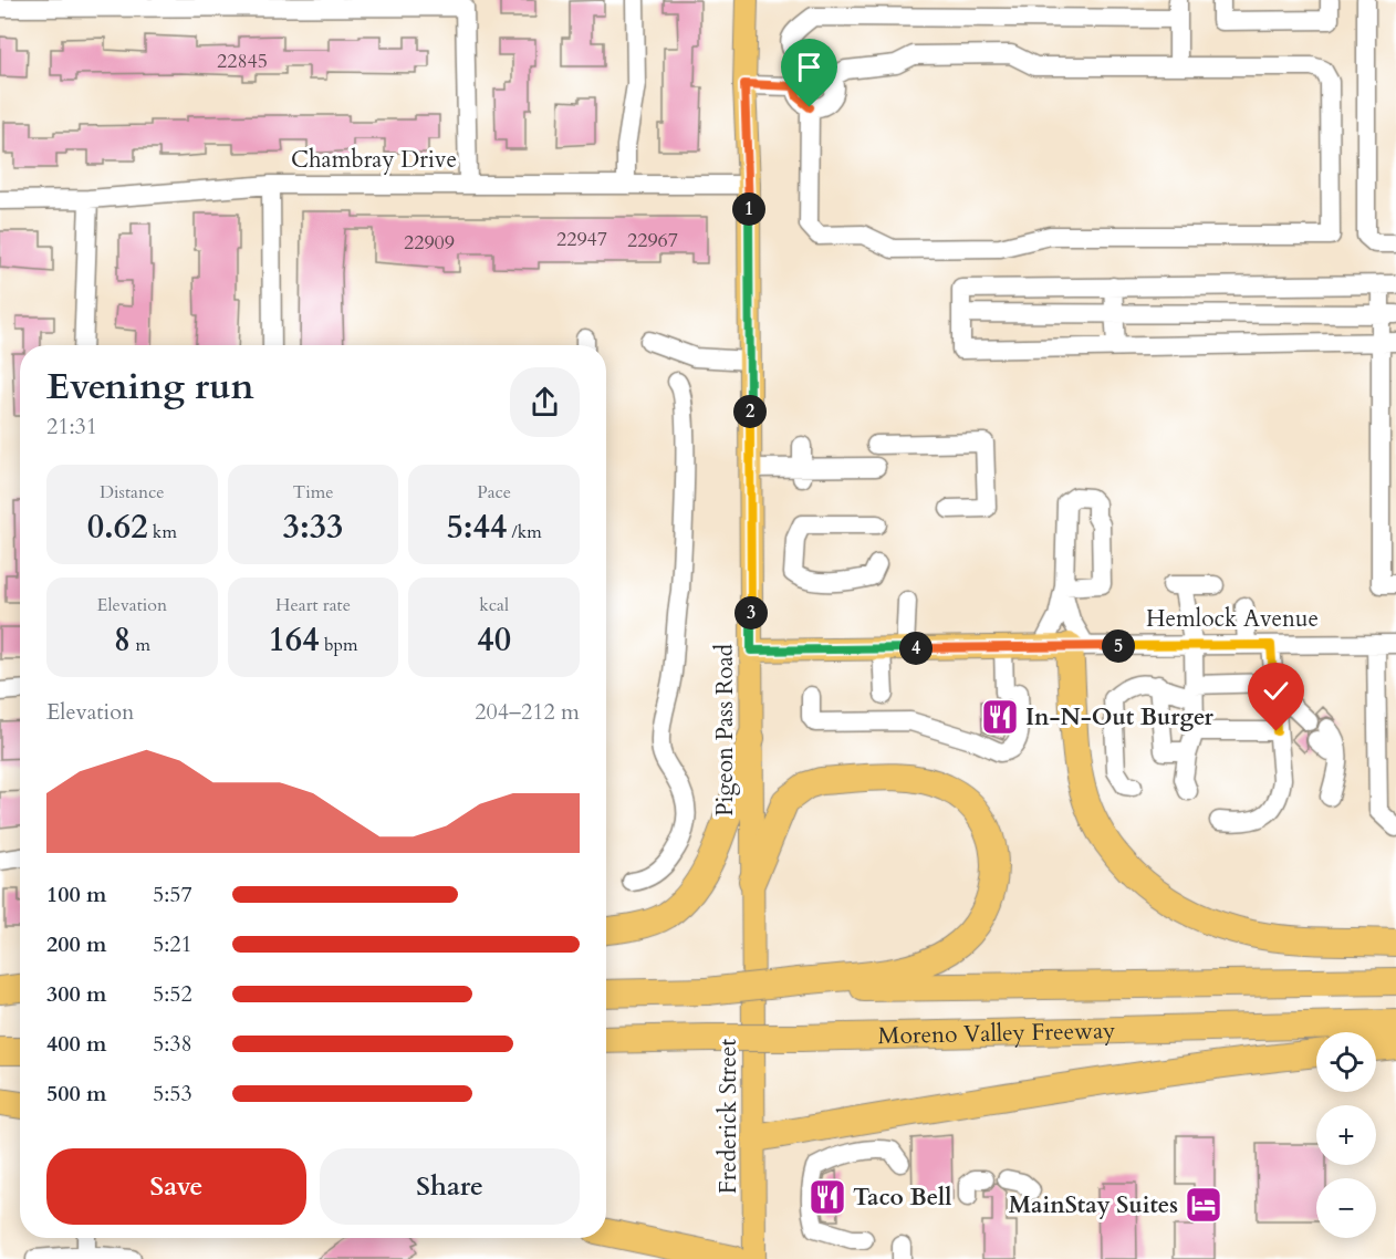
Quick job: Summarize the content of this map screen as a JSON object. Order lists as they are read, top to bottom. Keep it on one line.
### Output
{"streets":{"highway":["Moreno Valley Freeway"],"main road":["Hemlock Avenue","Pigeon Pass Road","Frederick Street"],"street":["Chambray Drive"]},"crossings":[["Chambray Drive","Pigeon Pass Road"],["Hemlock Avenue","Pigeon Pass Road"],["Pigeon Pass Road","Frederick Street"]],"places":{"restaurant":["In-N-Out Burger","Taco Bell"],"hotel":["MainStay Suites"]},"house_numbers":["22845","22947","22967","22909"],"page":{"pins":["1","2","3","5","4"],"heading":["Evening run","21:31"],"stats":[["Distance","0.62 km"],["Time","3:33"],["Pace","5:44 /km"],["Elevation","8 m"],["Heart rate","164 bpm"],["kcal","40"]],"chart":["Elevation","204–212 m"],"list":[{"name":"100 m","note":"5:57"},{"name":"200 m","note":"5:21"},{"name":"300 m","note":"5:52"},{"name":"400 m","note":"5:38"},{"name":"500 m","note":"5:53"}],"map_buttons":["+","−"],"buttons":["Save","Share"]}}
